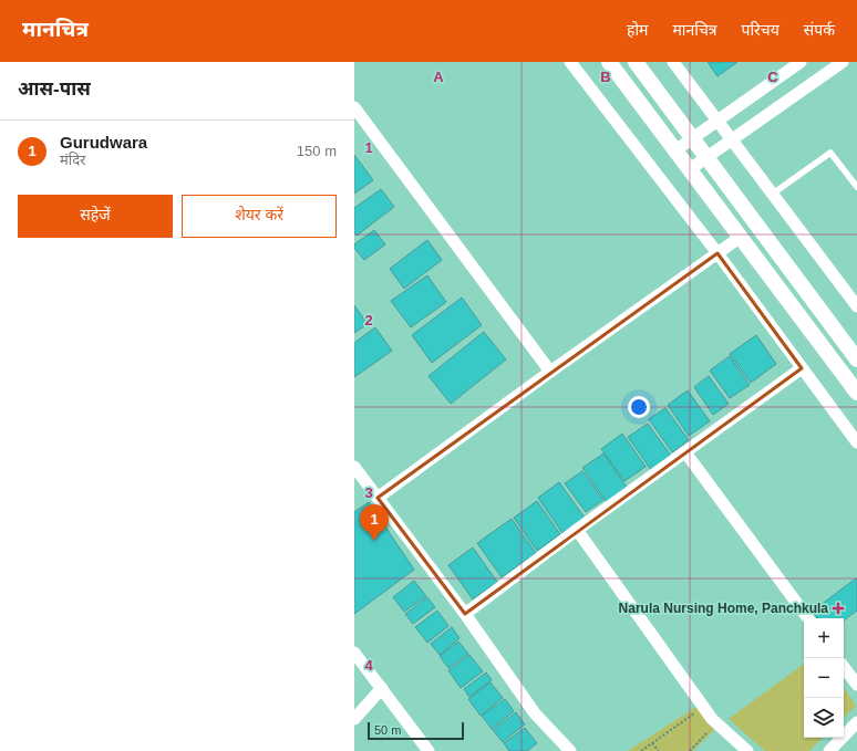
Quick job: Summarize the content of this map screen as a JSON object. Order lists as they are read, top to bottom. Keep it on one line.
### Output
{"places":{"health":["Narula Nursing Home, Panchkula"]},"scale_bar":"50 m","page":{"header":"मानचित्र","nav":["होम","मानचित्र","परिचय","संपर्क"],"heading":"आस-पास","list":[{"mark":"1","name":"Gurudwara","note":"मंदिर","value":"150 m"}],"buttons":["सहेजें","शेयर करें"],"pins":"1","map_buttons":["+","−"],"scale":"50 m"},"grid":{"columns":["A","B","C"],"rows":["1","2","3","4"]}}
